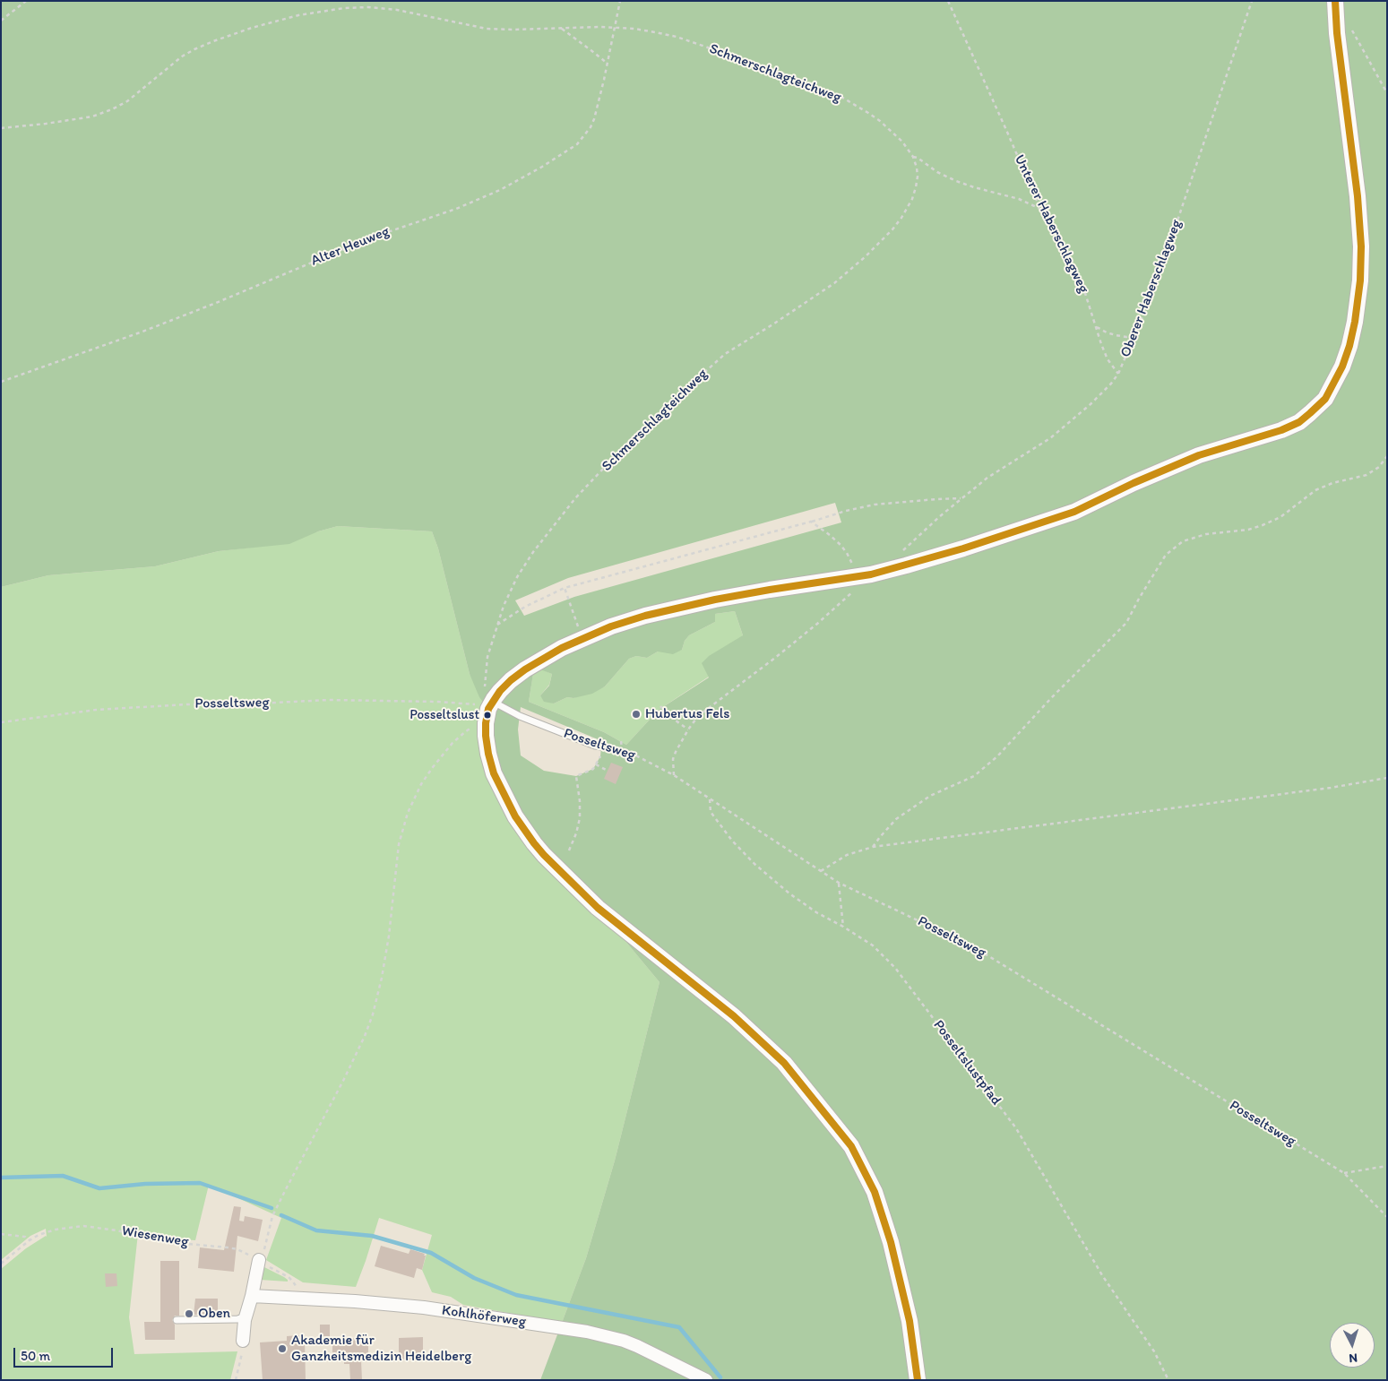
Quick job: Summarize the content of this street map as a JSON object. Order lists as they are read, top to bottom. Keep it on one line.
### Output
{"streets":{"street":["Kohlhöferweg"],"lane":["Posseltsweg"],"path":["Schmerschlagteichweg","Unterer Haberschlagweg","Alter Heuweg","Oberer Haberschlagweg","Posseltslustpfad","Wiesenweg"]},"crossings":[["Schmerschlagteichweg","Alter Heuweg"],["Schmerschlagteichweg","Posseltsweg"],["Unterer Haberschlagweg","Oberer Haberschlagweg"],["Posseltsweg","Posseltslustpfad"],["Wiesenweg","Kohlhöferweg"]],"places":["Hubertus Fels","Posseltslust","Oben","Akademie für Ganzheitsmedizin Heidelberg"],"scale_bar":"50 m","north":"bottom"}
